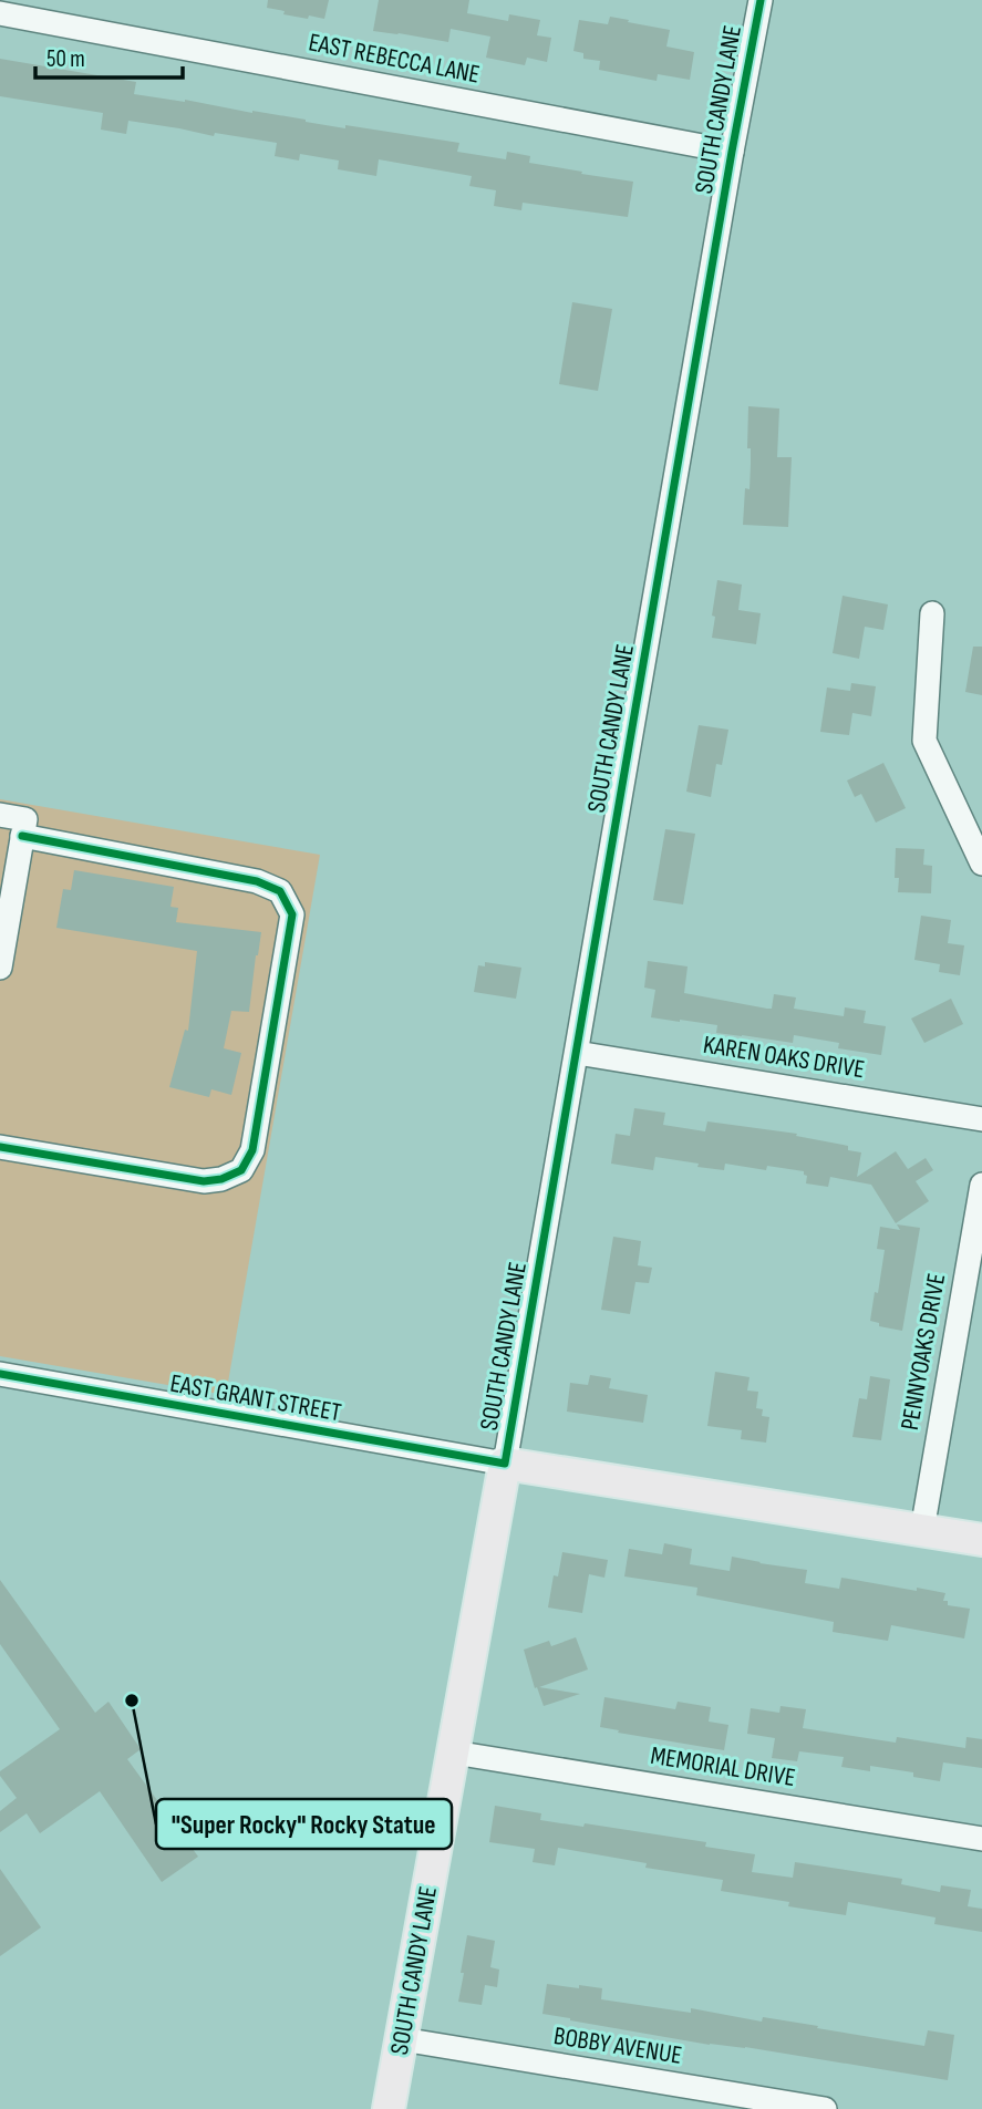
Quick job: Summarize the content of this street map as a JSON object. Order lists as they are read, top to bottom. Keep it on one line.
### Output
{"streets":{"main road":["SOUTH CANDY LANE","EAST GRANT STREET"],"street":["EAST REBECCA LANE","KAREN OAKS DRIVE","PENNYOAKS DRIVE","MEMORIAL DRIVE","BOBBY AVENUE"]},"crossings":[["EAST REBECCA LANE","SOUTH CANDY LANE"],["SOUTH CANDY LANE","KAREN OAKS DRIVE"],["SOUTH CANDY LANE","EAST GRANT STREET"],["SOUTH CANDY LANE","MEMORIAL DRIVE"],["SOUTH CANDY LANE","BOBBY AVENUE"],["PENNYOAKS DRIVE","EAST GRANT STREET"]],"places":["\"Super Rocky\" Rocky Statue"],"scale_bar":"50 m"}
